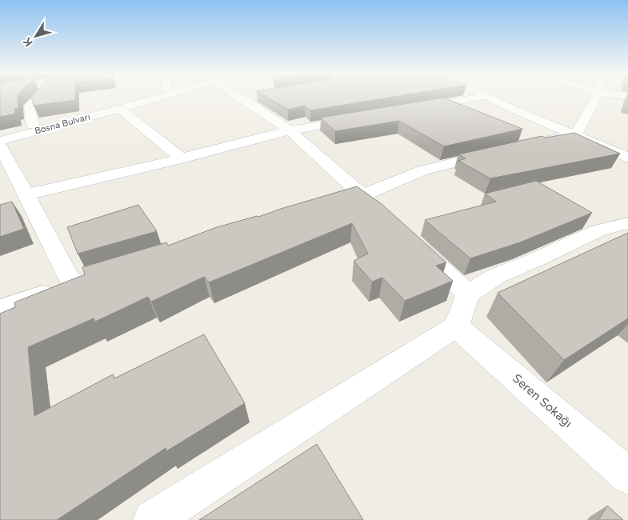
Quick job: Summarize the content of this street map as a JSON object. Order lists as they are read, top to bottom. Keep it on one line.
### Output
{"streets":{"street":["Bosna Bulvarı","Seren Sokağı"]},"north":"bottom left"}
